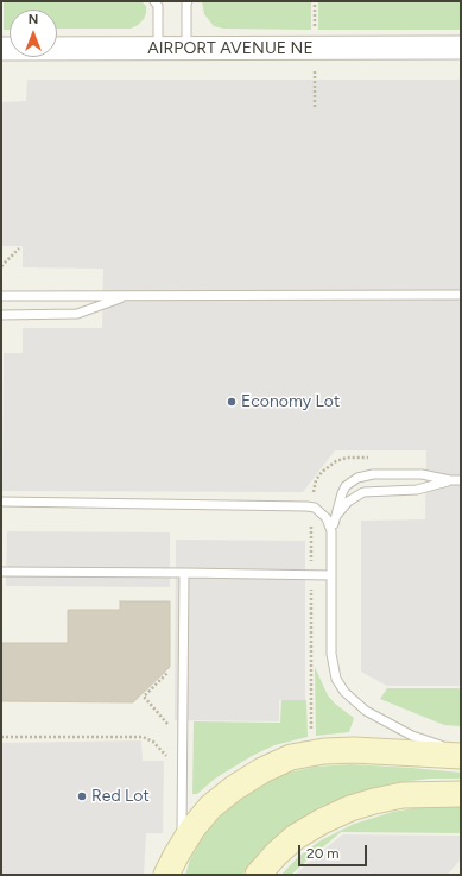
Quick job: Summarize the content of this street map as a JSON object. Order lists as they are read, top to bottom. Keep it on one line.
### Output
{"streets":{"street":["AIRPORT AVENUE NE"]},"places":["Economy Lot","Red Lot"],"scale_bar":"20 m","north":"top"}
